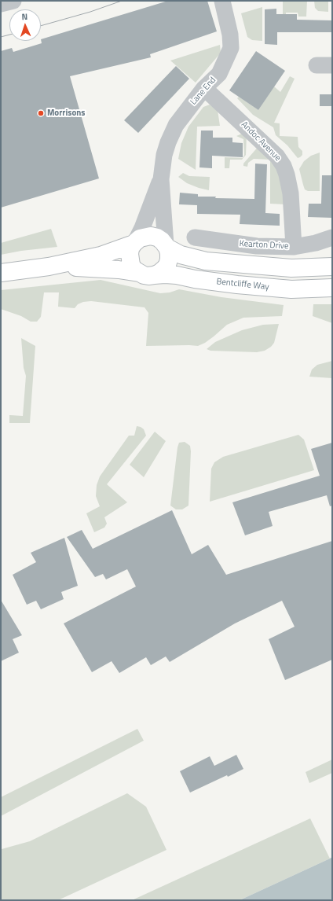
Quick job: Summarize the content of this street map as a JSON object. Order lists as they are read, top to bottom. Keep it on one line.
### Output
{"streets":{"main road":["Bentcliffe Way"],"street":["Lane End","Andoc Avenue","Kearton Drive"]},"crossings":[["Lane End","Andoc Avenue"],["Lane End","Bentcliffe Way"],["Andoc Avenue","Kearton Drive"]],"places":["Morrisons"],"north":"top"}
